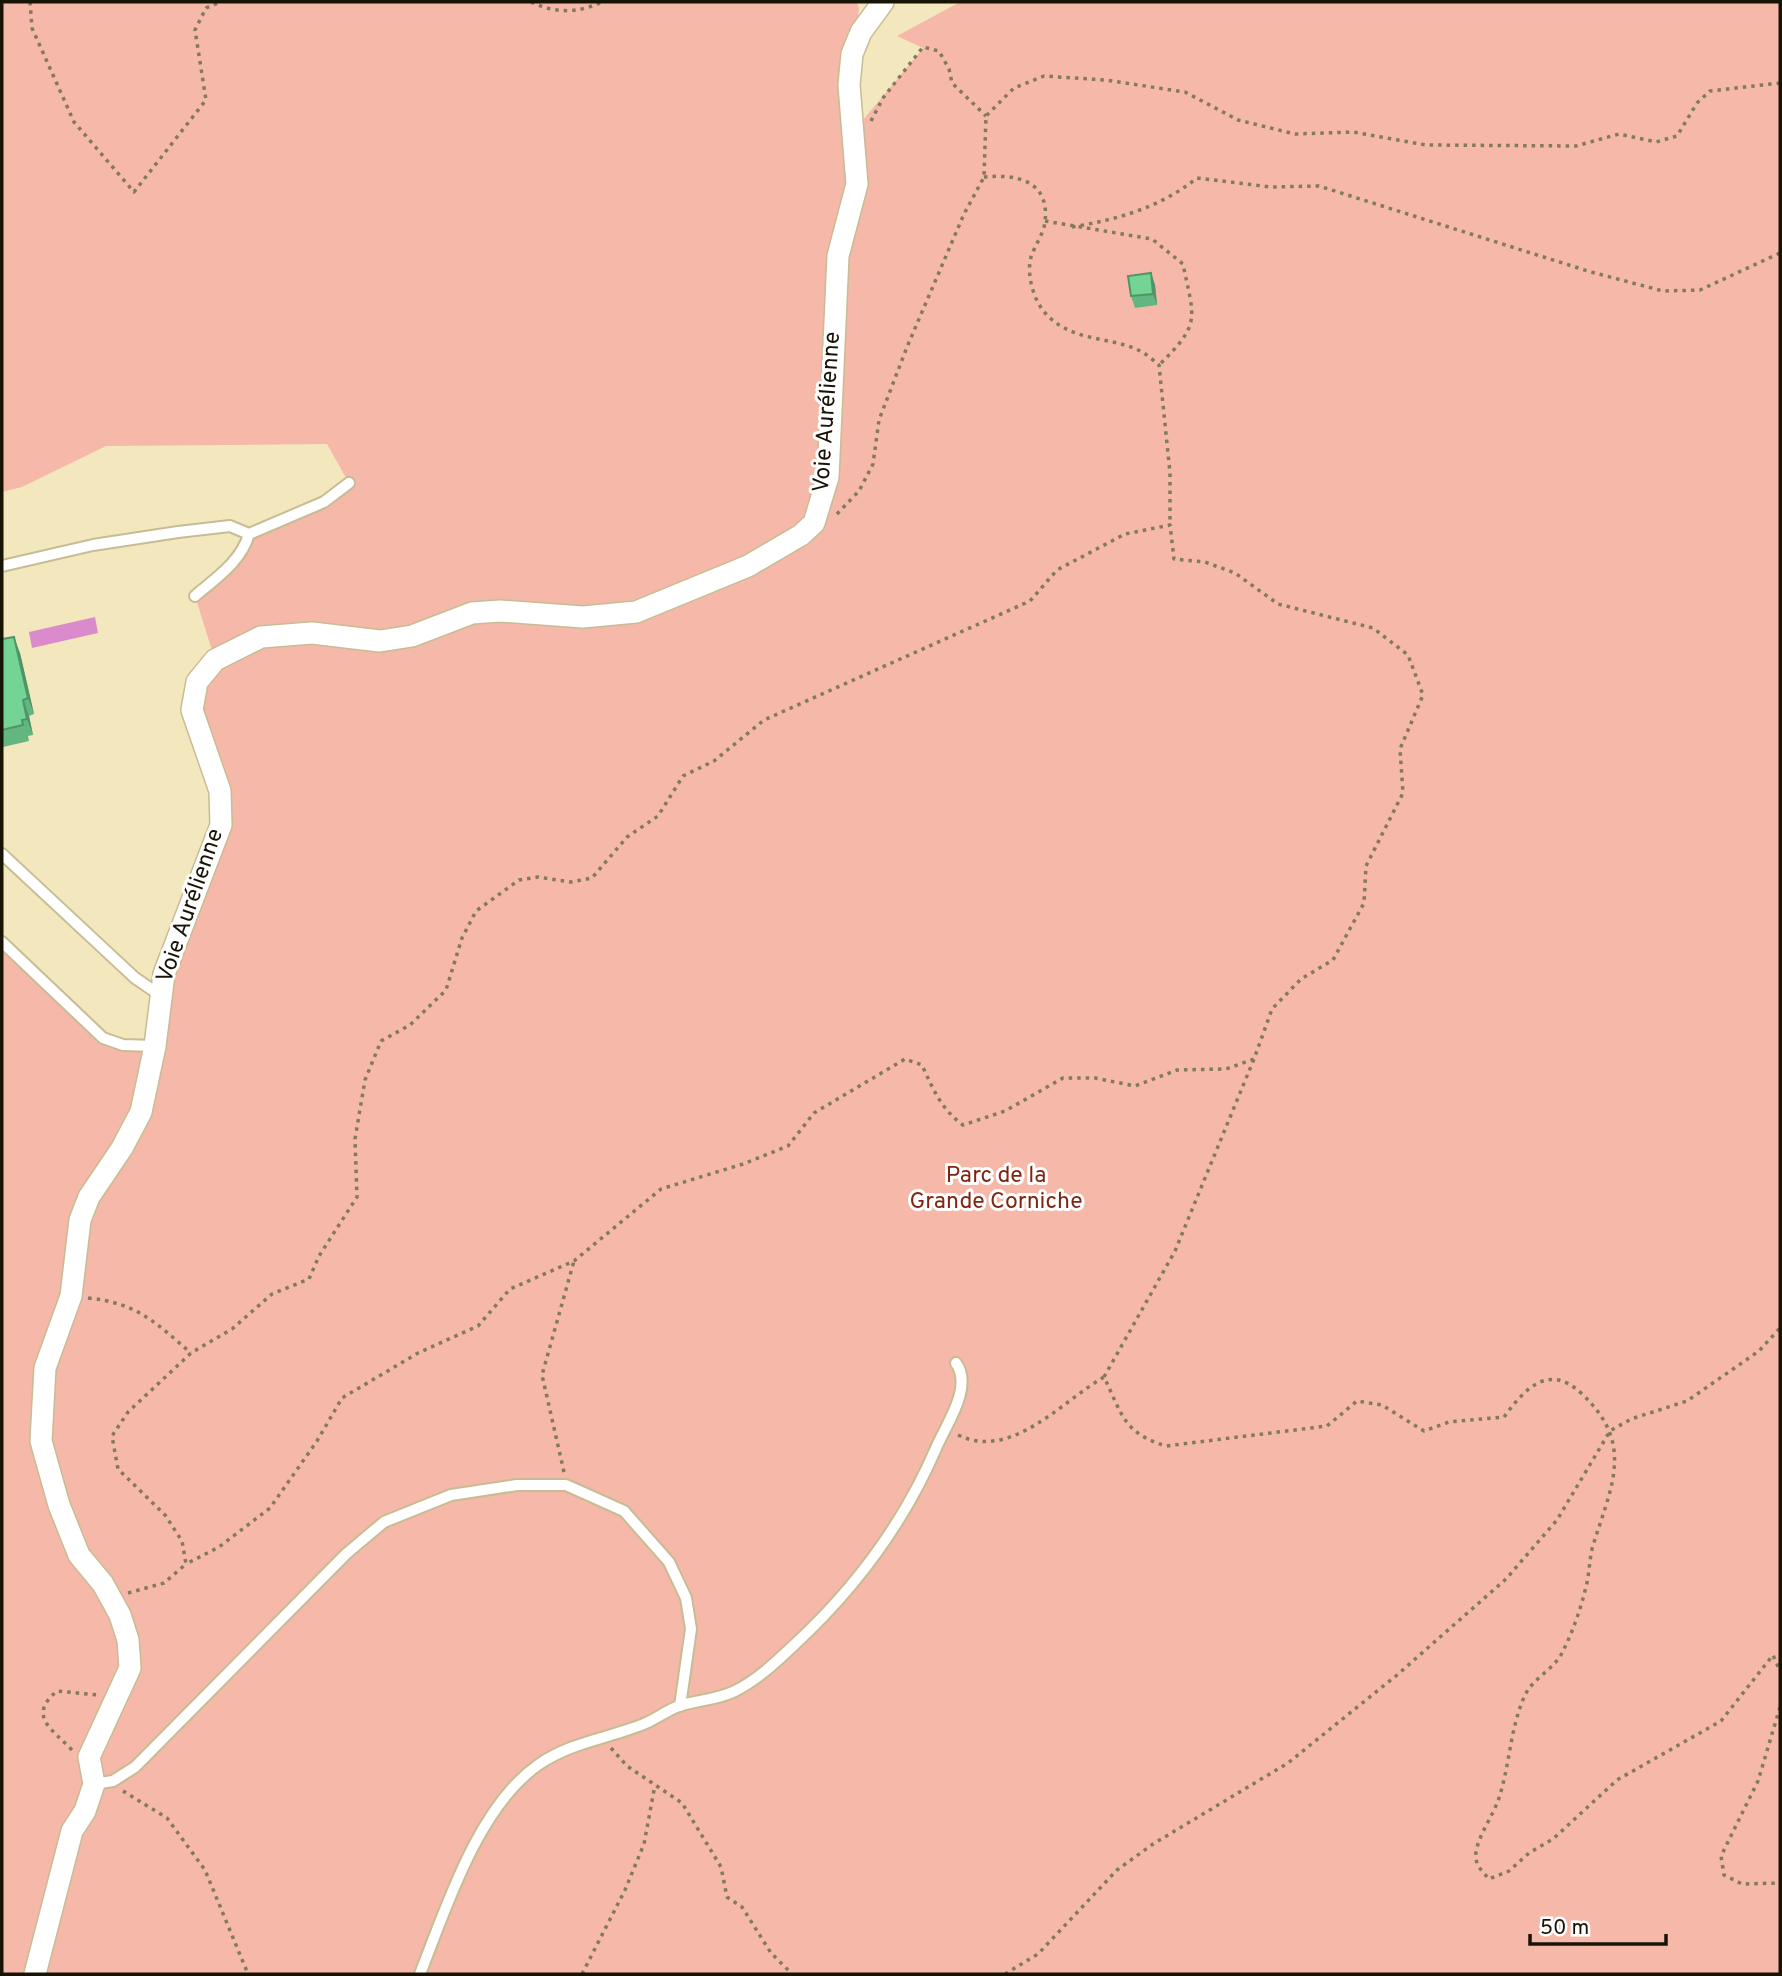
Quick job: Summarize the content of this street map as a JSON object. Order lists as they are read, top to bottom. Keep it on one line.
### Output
{"streets":{"street":["Voie Aurélienne"]},"parks":["Parc de la Grande Corniche"],"scale_bar":"50 m"}
